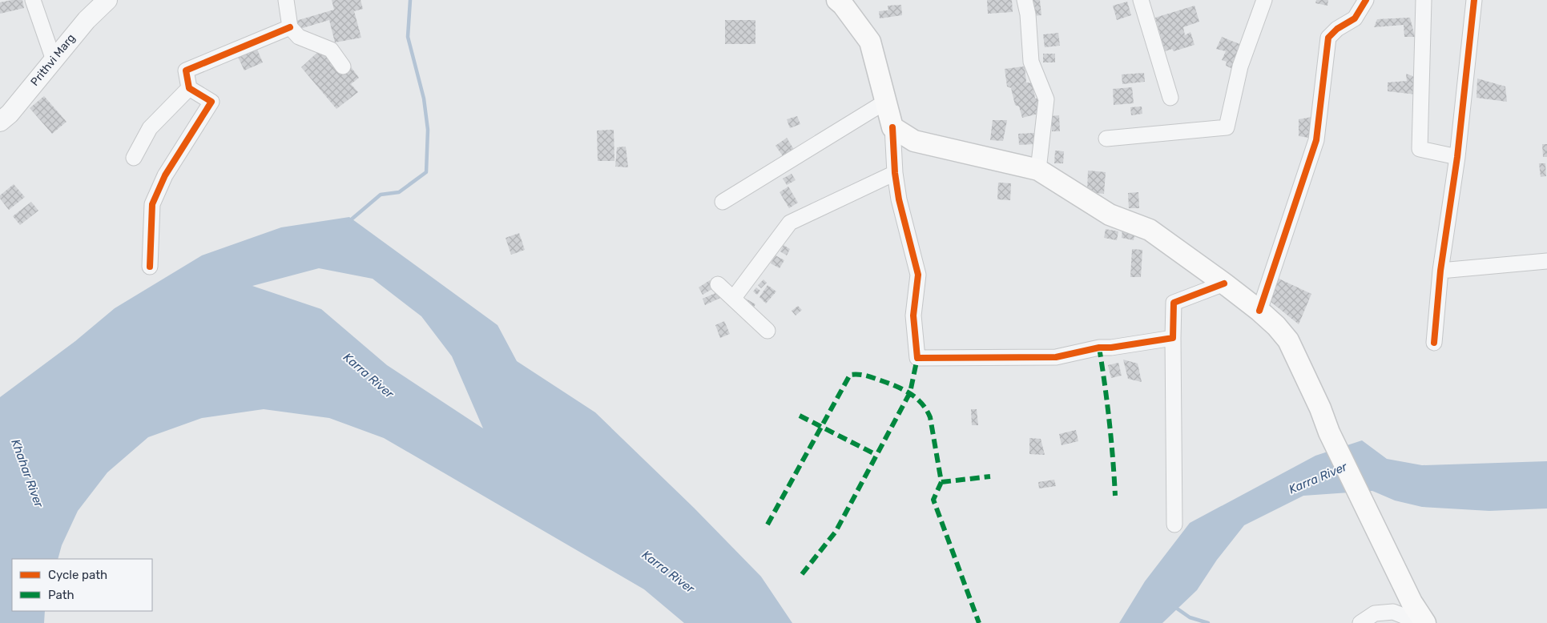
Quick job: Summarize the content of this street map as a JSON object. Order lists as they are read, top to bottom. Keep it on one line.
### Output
{"streets":{"street":["Prithvi Marg"]},"water":["Karra River","Khahar River"],"legend":["Cycle path","Path"]}
